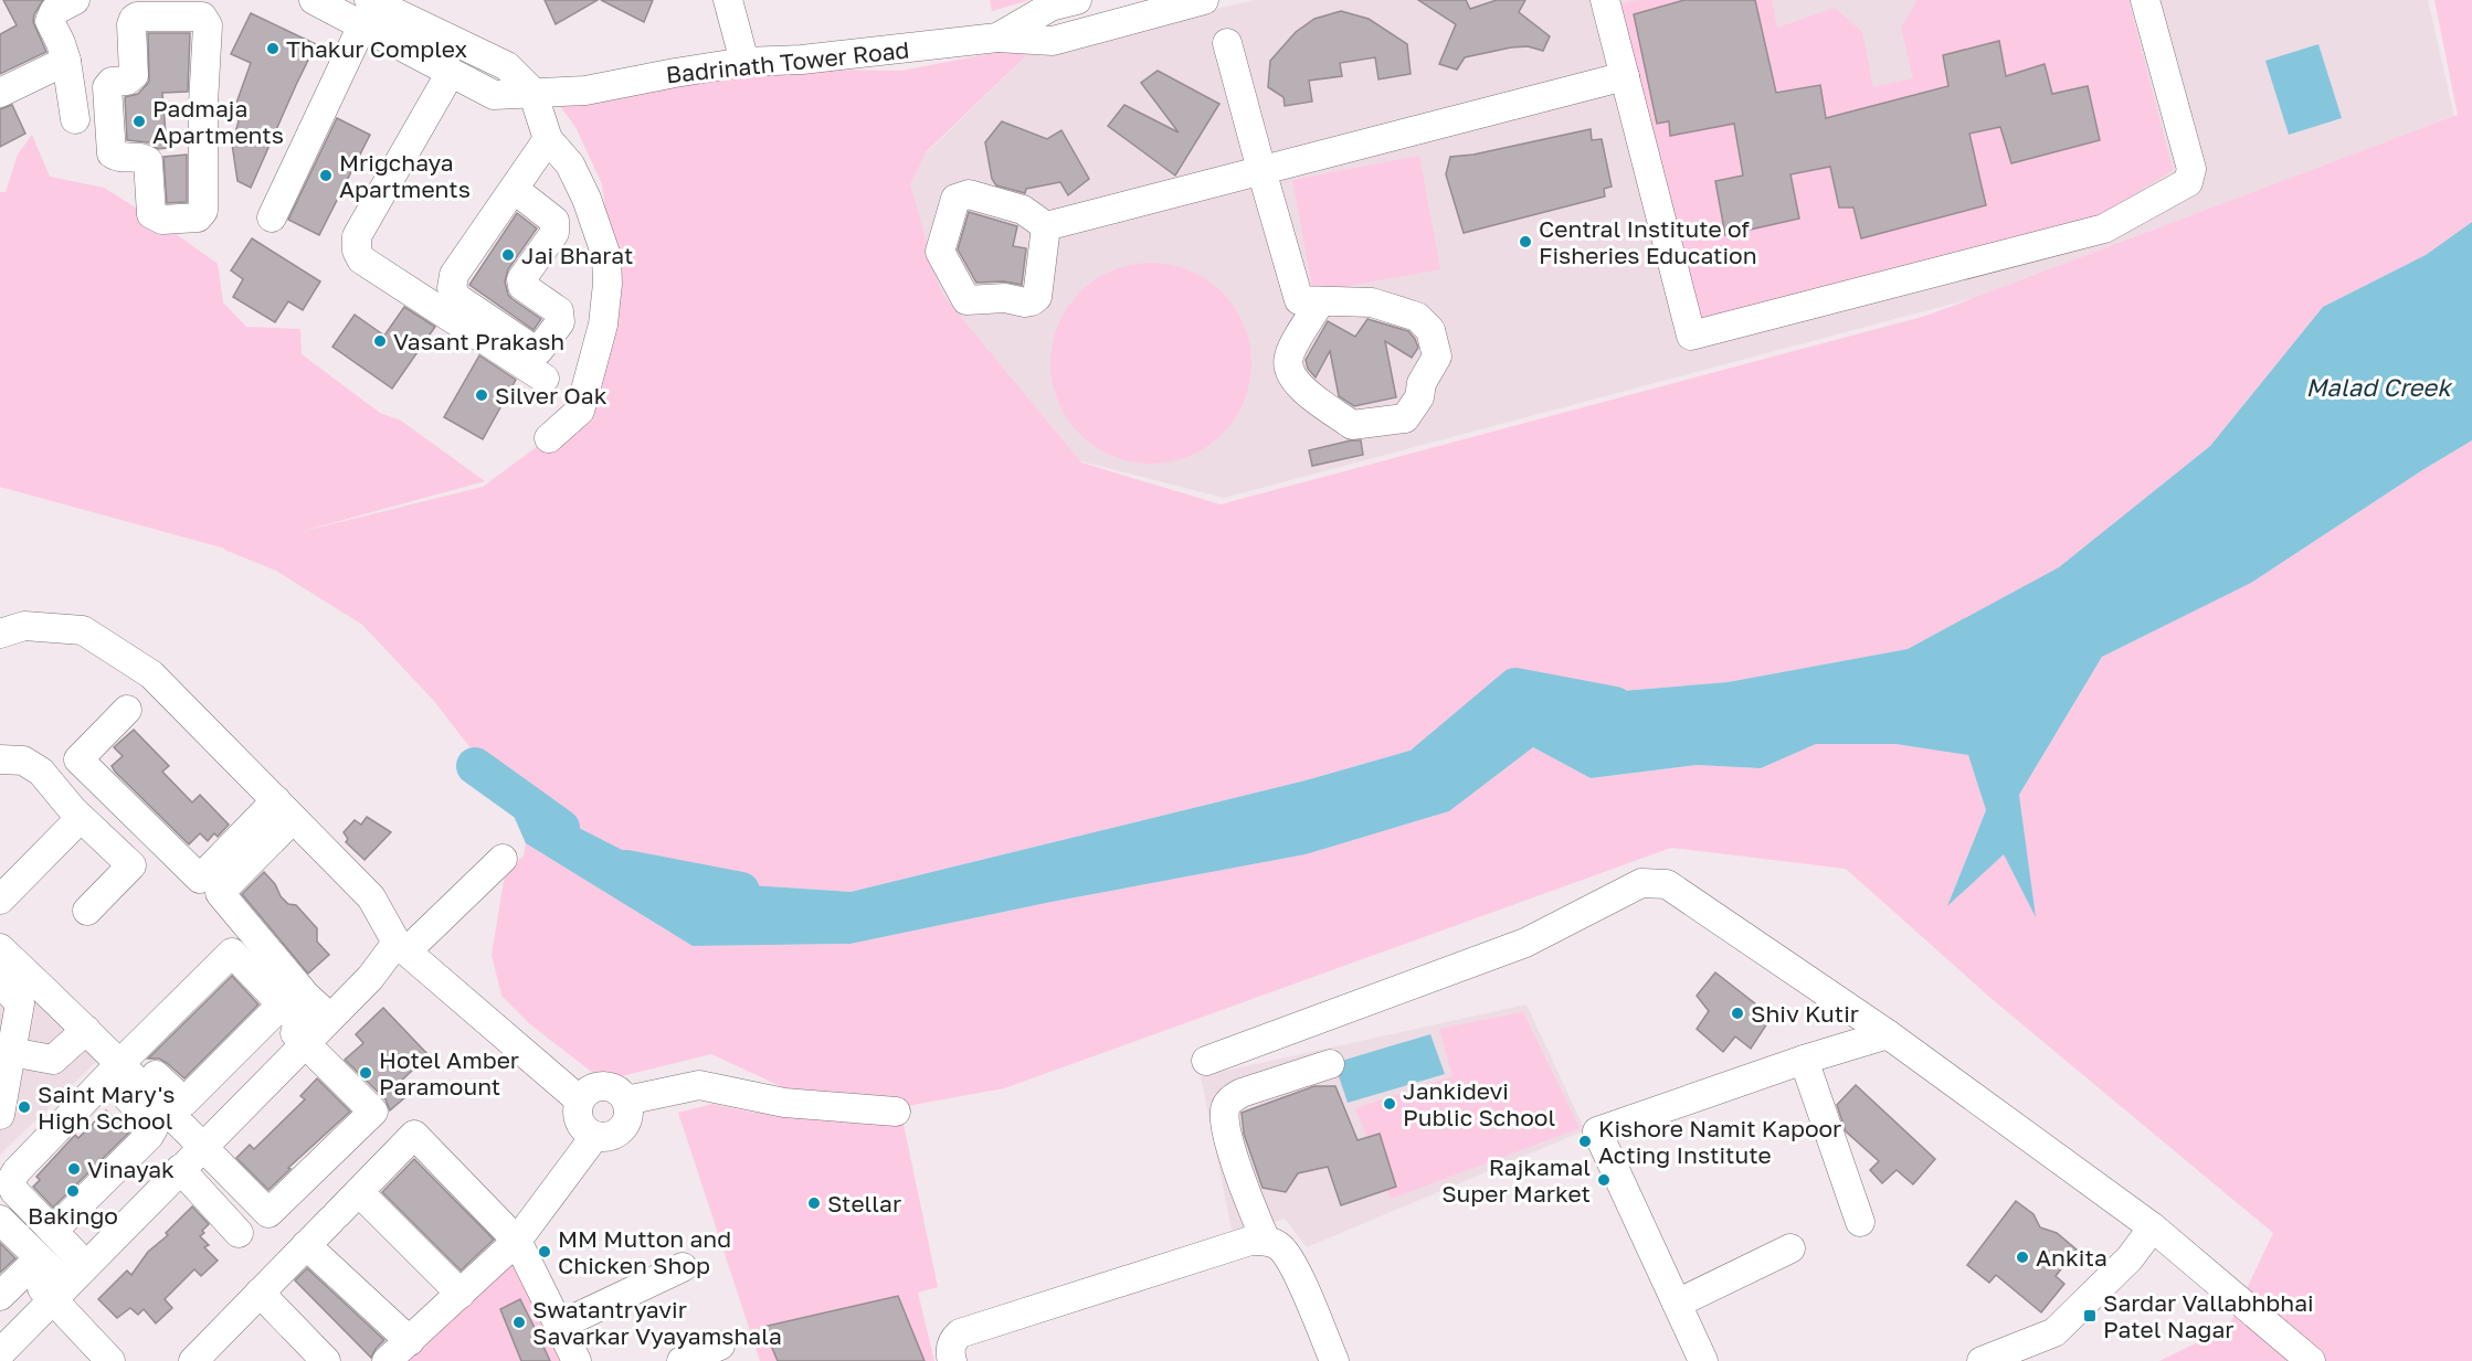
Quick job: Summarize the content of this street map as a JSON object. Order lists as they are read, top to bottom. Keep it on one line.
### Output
{"streets":{"street":["Badrinath Tower Road"]},"water":["Malad Creek"],"places":{"other":["Thakur Complex","Padmaja Apartments","Mrigchaya Apartments","Central Institute of Fisheries Education","Jai Bharat","Vasant Prakash","Silver Oak","Shiv Kutir","Hotel Amber Paramount","Jankidevi Public School","Saint Mary's High School","Kishore Namit Kapoor Acting Institute","Vinayak","Rajkamal Super Market","Bakingo","Stellar","MM Mutton and Chicken Shop","Ankita","Swatantryavir Savarkar Vyayamshala"],"transit":["Sardar Vallabhbhai Patel Nagar"]}}
